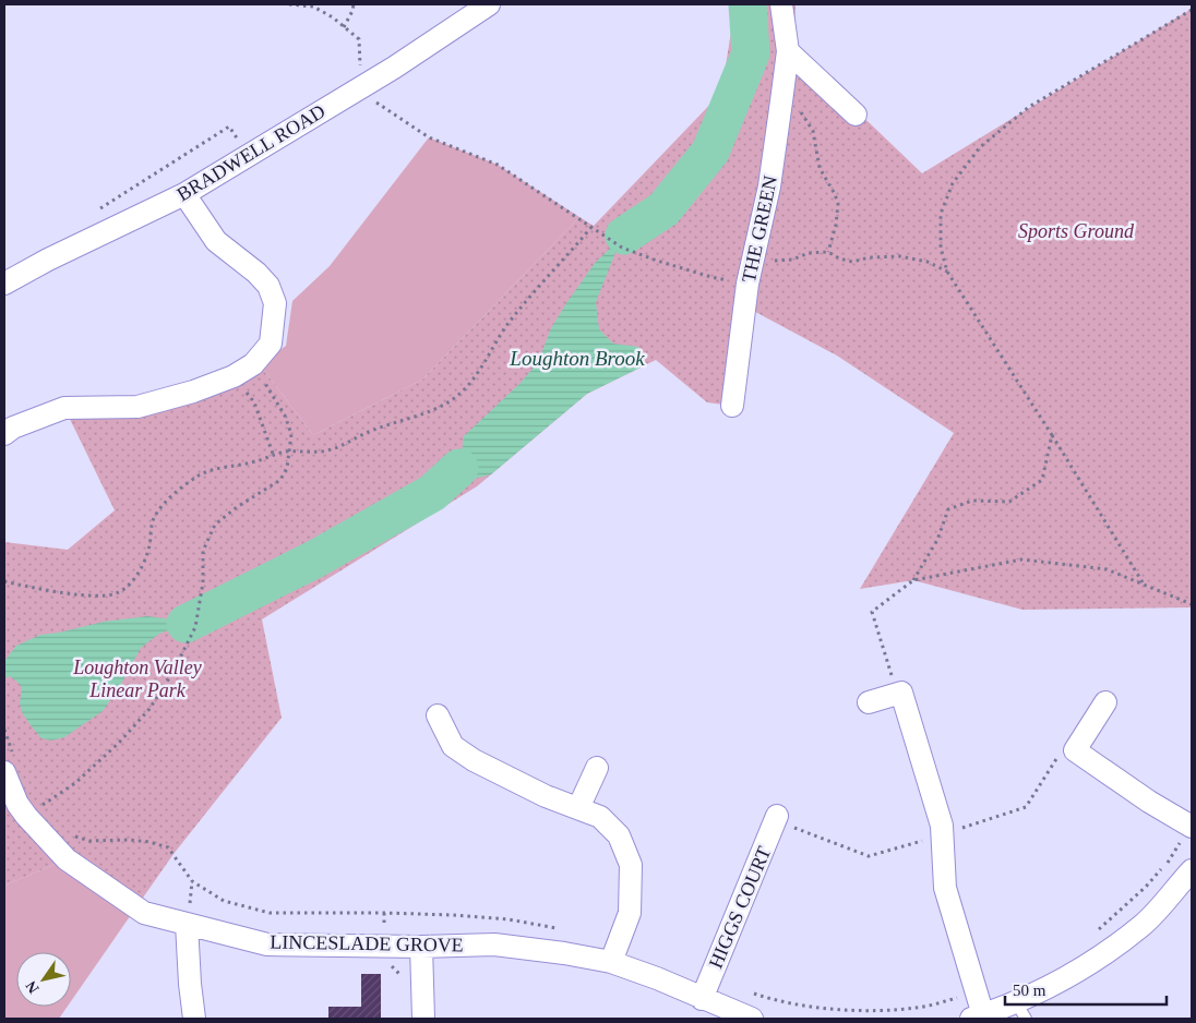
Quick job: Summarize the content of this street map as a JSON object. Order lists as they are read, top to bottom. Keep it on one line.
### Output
{"streets":{"street":["BRADWELL ROAD","THE GREEN","HIGGS COURT","LINCESLADE GROVE"]},"crossings":[["HIGGS COURT","LINCESLADE GROVE"]],"water":["Loughton Brook"],"parks":["Sports Ground","Loughton Valley Linear Park"],"scale_bar":"50 m","north":"bottom left"}
